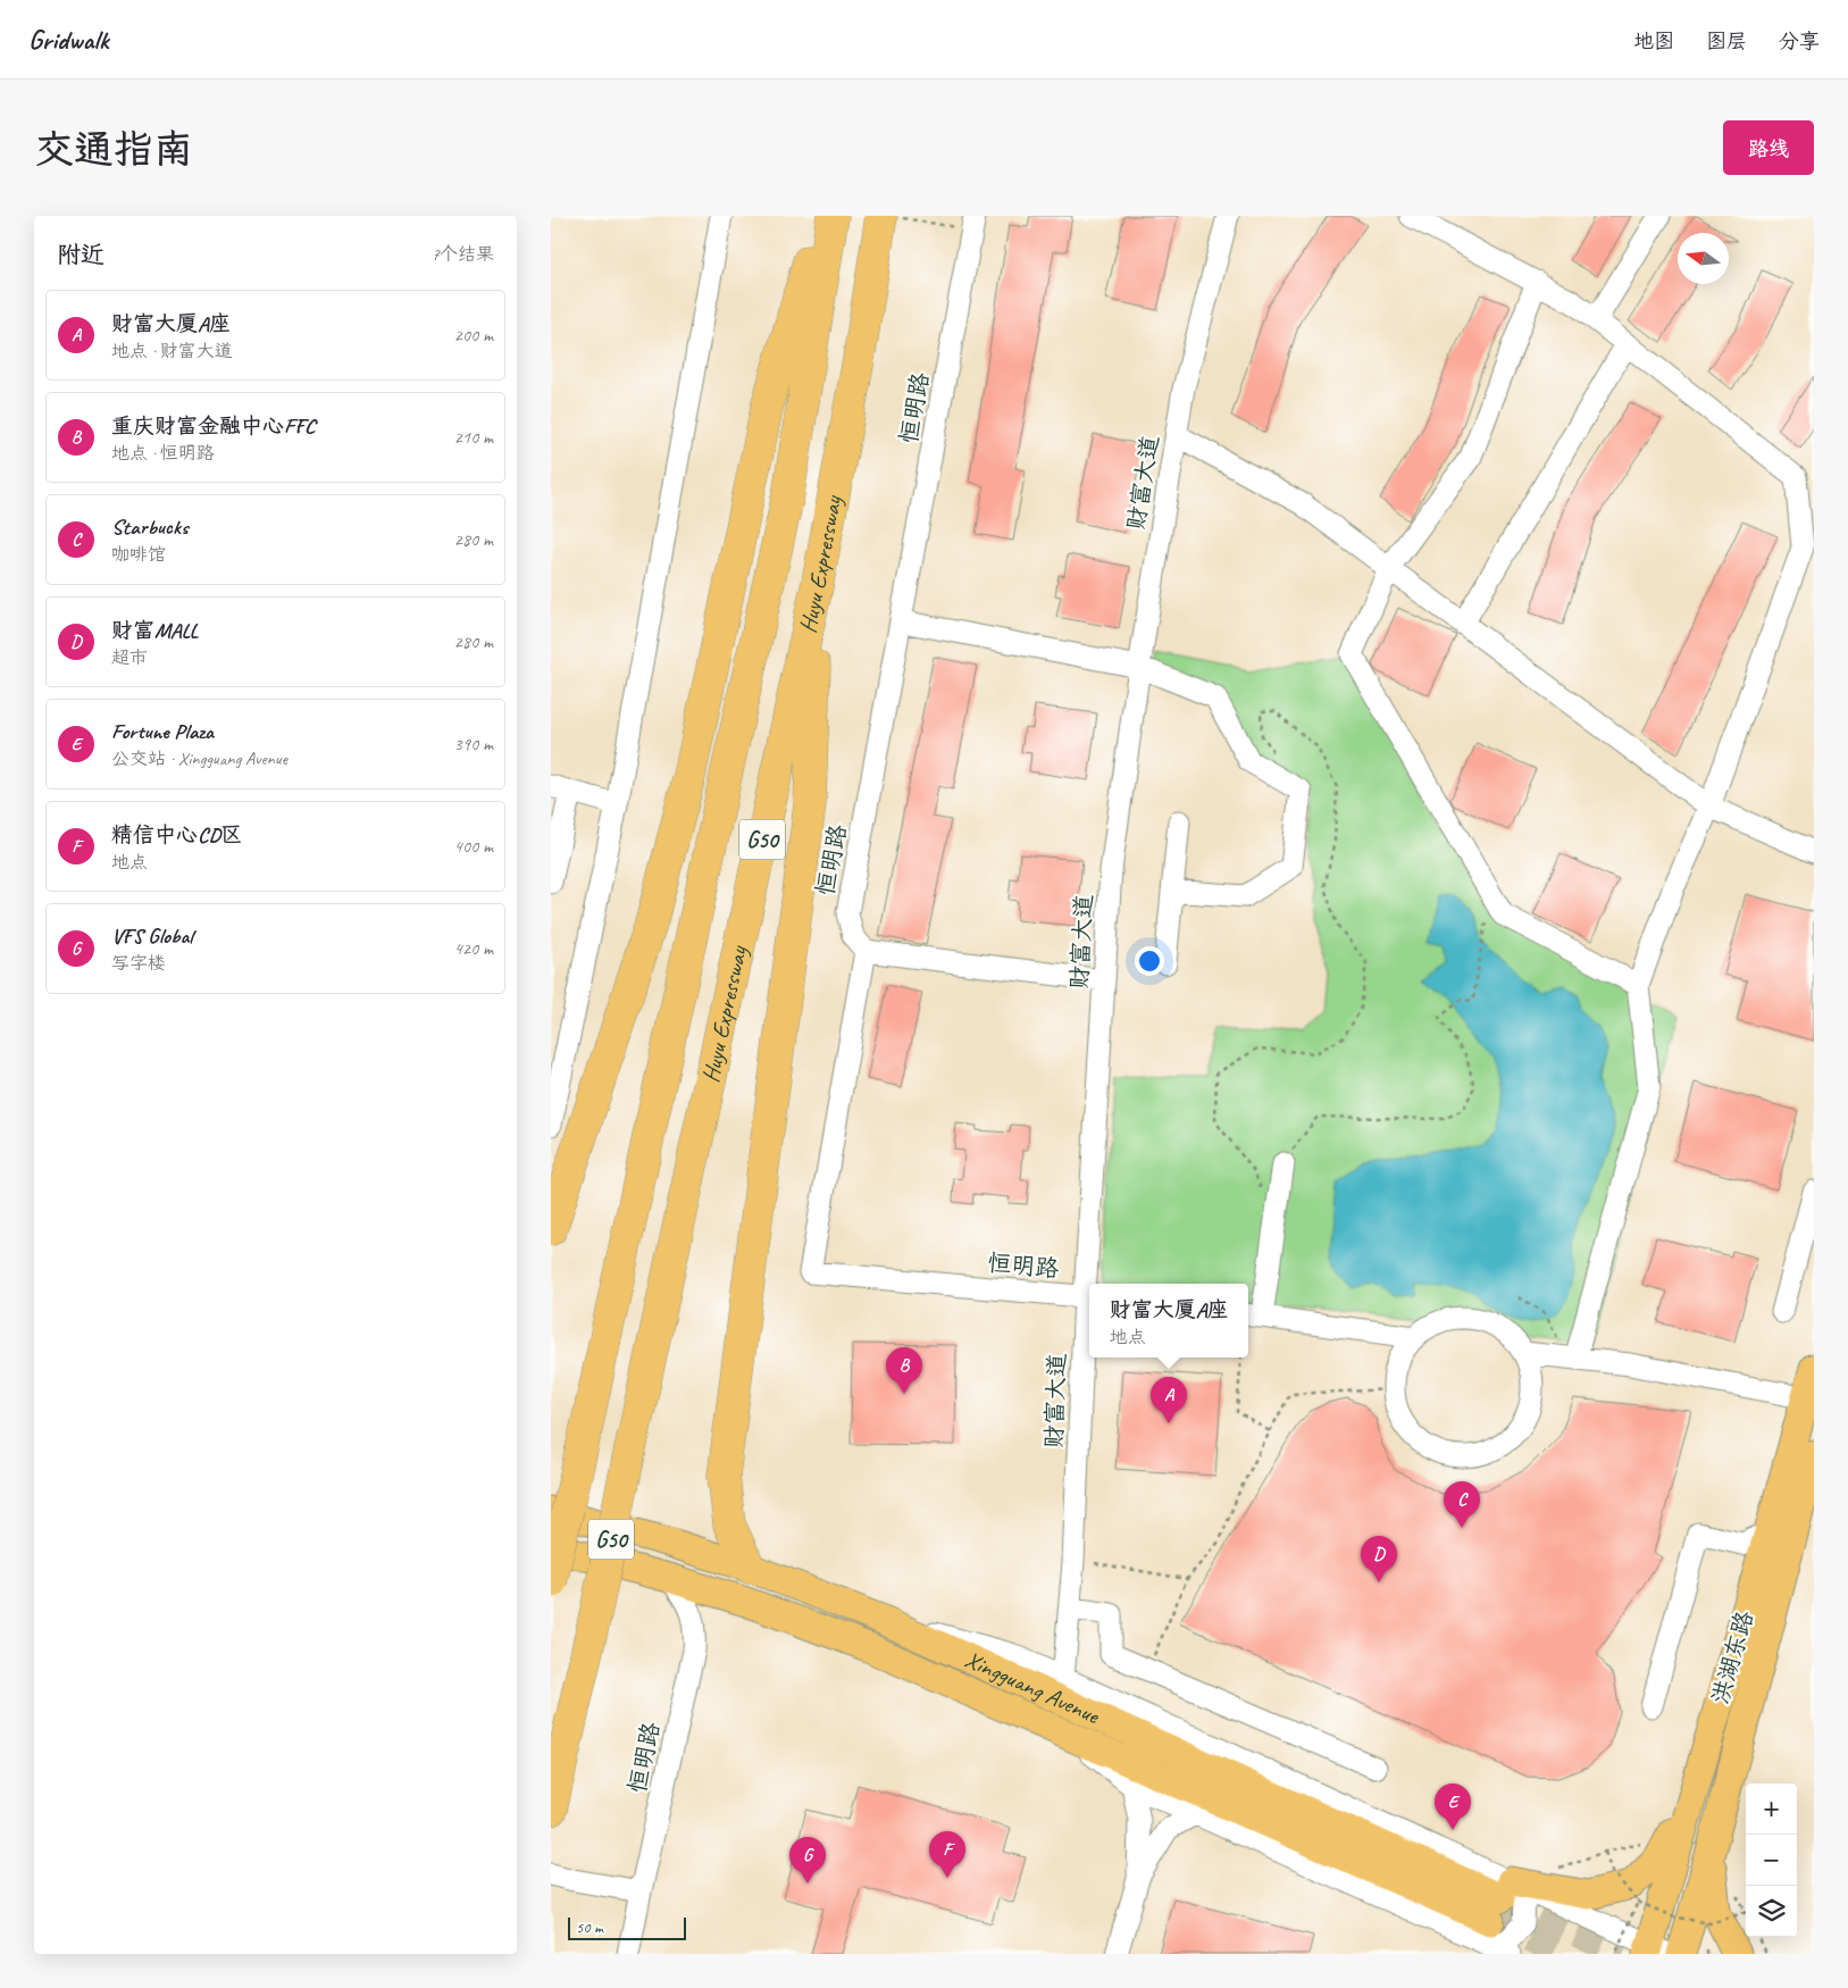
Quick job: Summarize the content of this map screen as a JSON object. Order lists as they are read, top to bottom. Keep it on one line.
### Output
{"streets":{"highway":["Huyu Expressway","G50"],"main road":["洪湖东路","Xingguang Avenue"],"street":["恒明路","财富大道"]},"crossings":[["恒明路","财富大道"],["恒明路","Xingguang Avenue"]],"scale_bar":"50 m","north":"left","page":{"header":"Gridwalk","nav":["地图","图层","分享"],"buttons":"路线","title":"交通指南","heading":["附近","7个结果"],"list":[{"mark":"A","name":"财富大厦A座","note":"地点 · 财富大道","value":"200 m"},{"mark":"B","name":"重庆财富金融中心FFC","note":"地点 · 恒明路","value":"210 m"},{"mark":"C","name":"Starbucks","note":"咖啡馆","value":"280 m"},{"mark":"D","name":"财富MALL","note":"超市","value":"280 m"},{"mark":"E","name":"Fortune Plaza","note":"公交站 · Xingguang Avenue","value":"390 m"},{"mark":"F","name":"精信中心CD区","note":"地点","value":"400 m"},{"mark":"G","name":"VFS Global","note":"写字楼","value":"420 m"}],"popup":["财富大厦A座","地点"],"pins":["B","A","C","D","E","F","G"],"map_buttons":["+","−"],"scale":"50 m"}}
